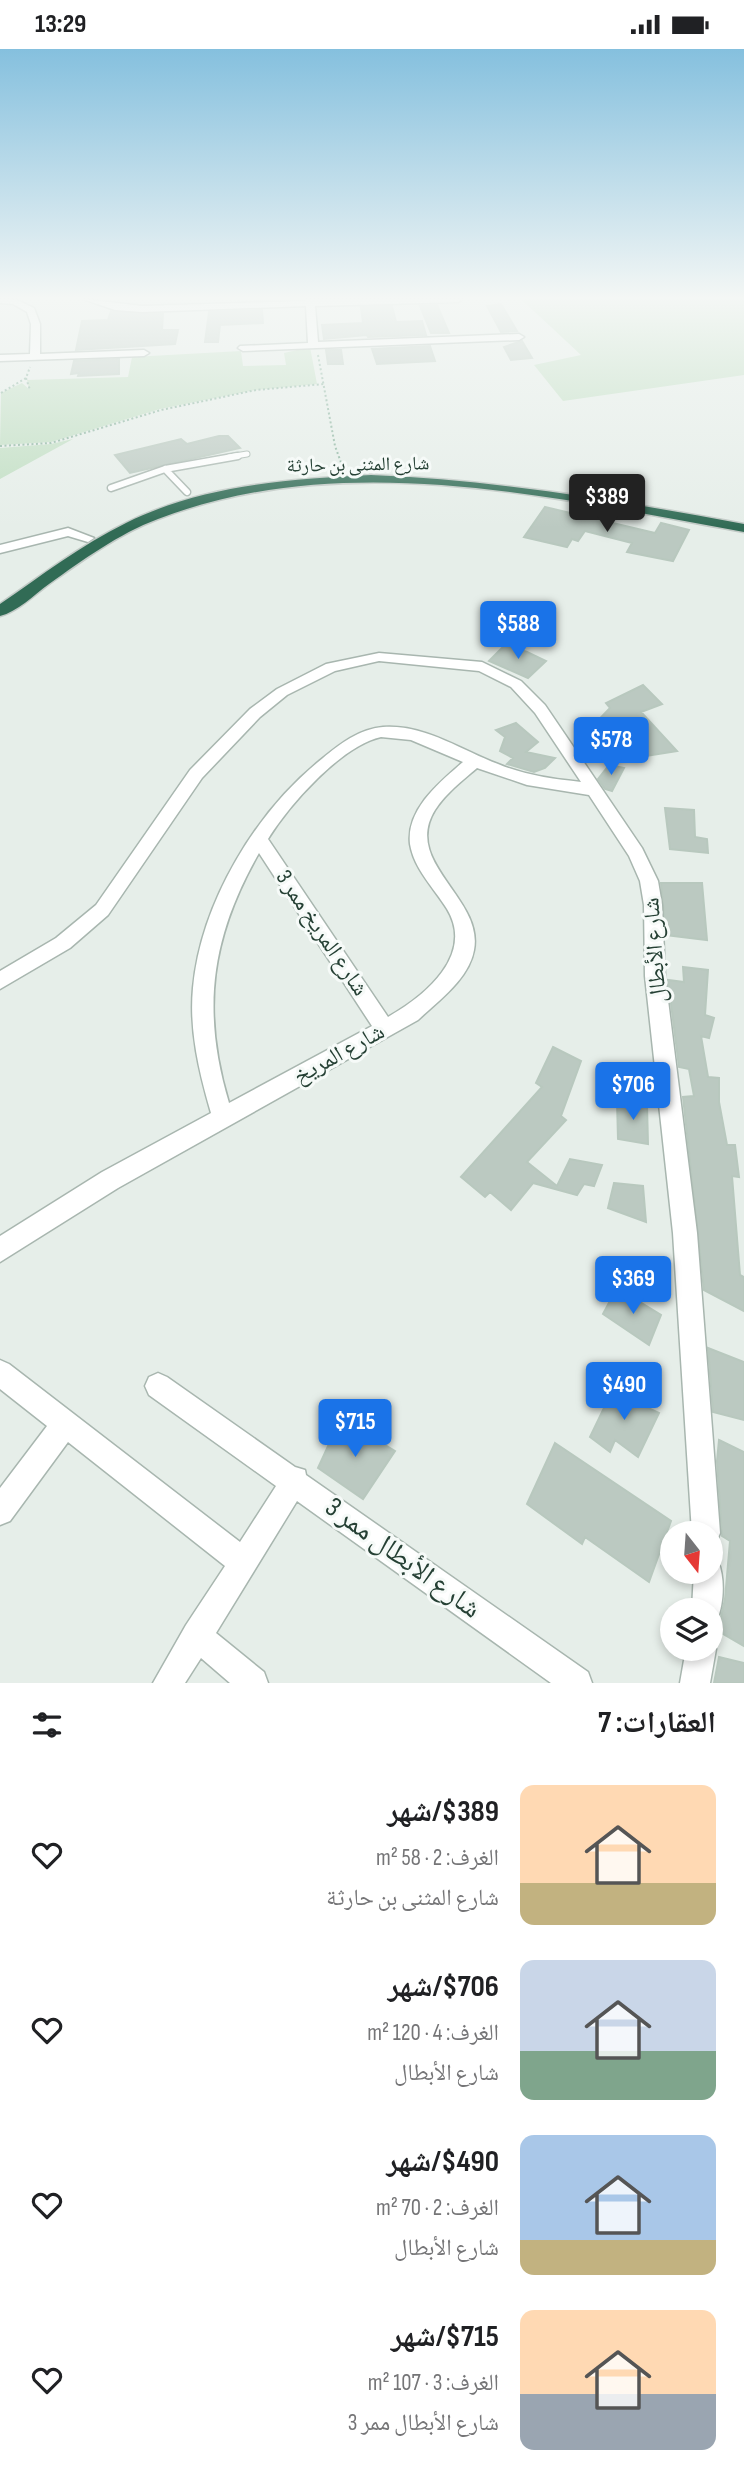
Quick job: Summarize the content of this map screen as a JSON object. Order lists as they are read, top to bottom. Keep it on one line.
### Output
{"streets":{"highway":["شارع المثنى بن حارثة"],"street":["شارع المريخ ممر 3","شارع الأبطال","شارع المريخ","شارع الأبطال ممر 3"]},"crossings":[["شارع المريخ ممر 3","شارع المريخ"]],"north":"bottom","page":{"status":"13:29","price":["$389","$588","$578","$706","$369","$490","$715"],"heading":"العقارات: 7","list":[{"name":"$389/شهر","note":"الغرف: 2 · 58 m² · شارع المثنى بن حارثة"},{"name":"$706/شهر","note":"الغرف: 4 · 120 m² · شارع الأبطال"},{"name":"$490/شهر","note":"الغرف: 2 · 70 m² · شارع الأبطال"},{"name":"$715/شهر","note":"الغرف: 3 · 107 m² · شارع الأبطال ممر 3"}]}}
